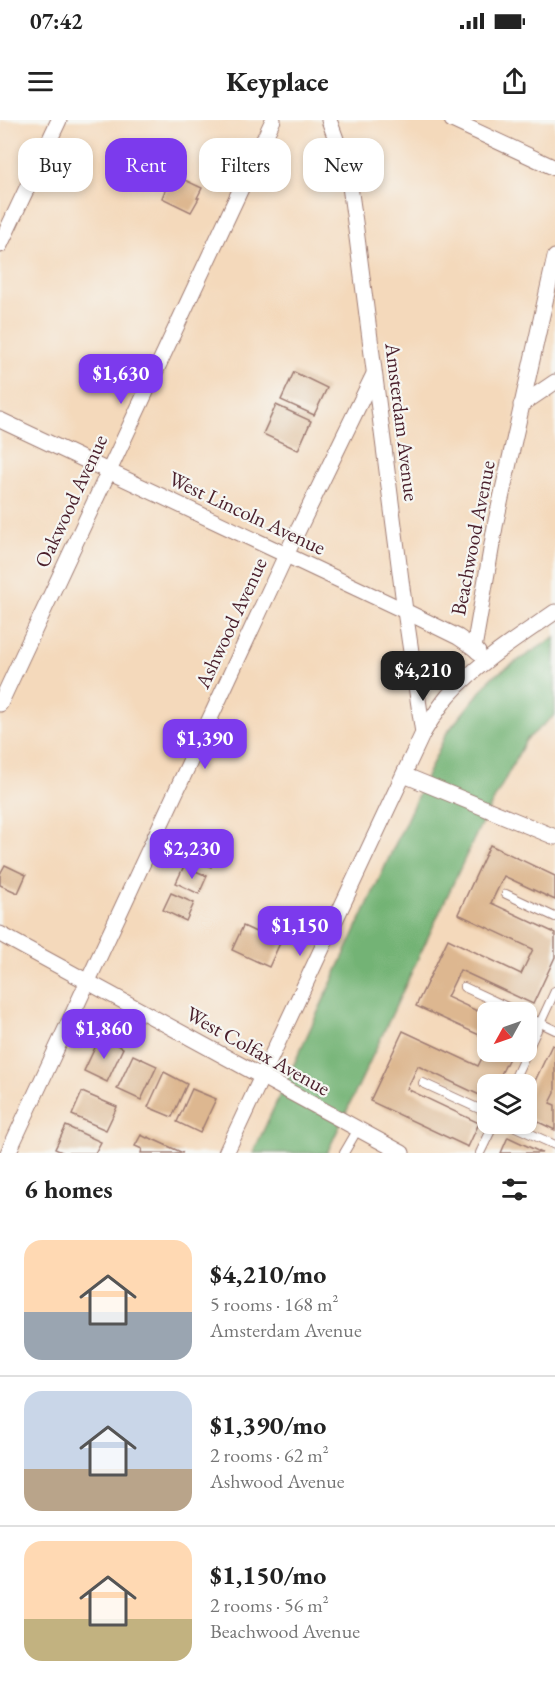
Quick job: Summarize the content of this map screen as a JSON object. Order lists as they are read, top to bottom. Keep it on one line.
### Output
{"streets":{"street":["Amsterdam Avenue","Oakwood Avenue","West Lincoln Avenue","Beachwood Avenue","Ashwood Avenue","West Colfax Avenue"]},"crossings":[["Amsterdam Avenue","West Lincoln Avenue"],["Amsterdam Avenue","Ashwood Avenue"],["Oakwood Avenue","West Lincoln Avenue"],["West Lincoln Avenue","Beachwood Avenue"],["West Lincoln Avenue","Ashwood Avenue"],["Ashwood Avenue","West Colfax Avenue"]],"north":"bottom left","page":{"status":"07:42","header":"Keyplace","chip":["Buy","Rent","Filters","New"],"price":["$1,630","$4,210","$1,390","$2,230","$1,150","$1,860"],"heading":"6 homes","list":[{"name":"$4,210/mo","note":"5 rooms · 168 m² · Amsterdam Avenue"},{"name":"$1,390/mo","note":"2 rooms · 62 m² · Ashwood Avenue"},{"name":"$1,150/mo","note":"2 rooms · 56 m² · Beachwood Avenue"}]}}
